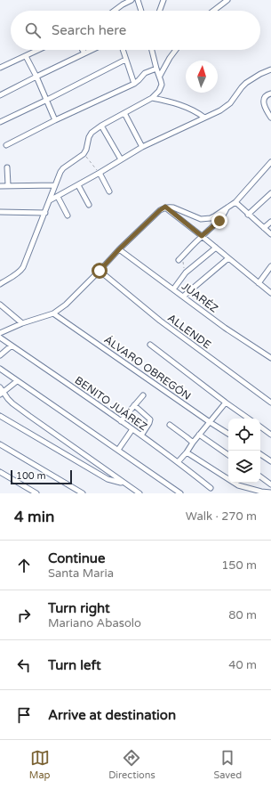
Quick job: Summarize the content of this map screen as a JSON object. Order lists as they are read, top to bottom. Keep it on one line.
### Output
{"streets":{"street":["JUARÉZ","ALLENDE","ÁLVARO OBREGÓN","BENITO JUÁREZ"]},"scale_bar":"100 m","north":"top","page":{"search":"Search here","scale":"100 m","heading":["4 min","Walk · 270 m"],"list":[["Continue","Santa Maria","150 m"],["Turn right","Mariano Abasolo","80 m"],["Turn left","40 m"],"Arrive at destination"],"nav":["Map","Directions","Saved"]}}
